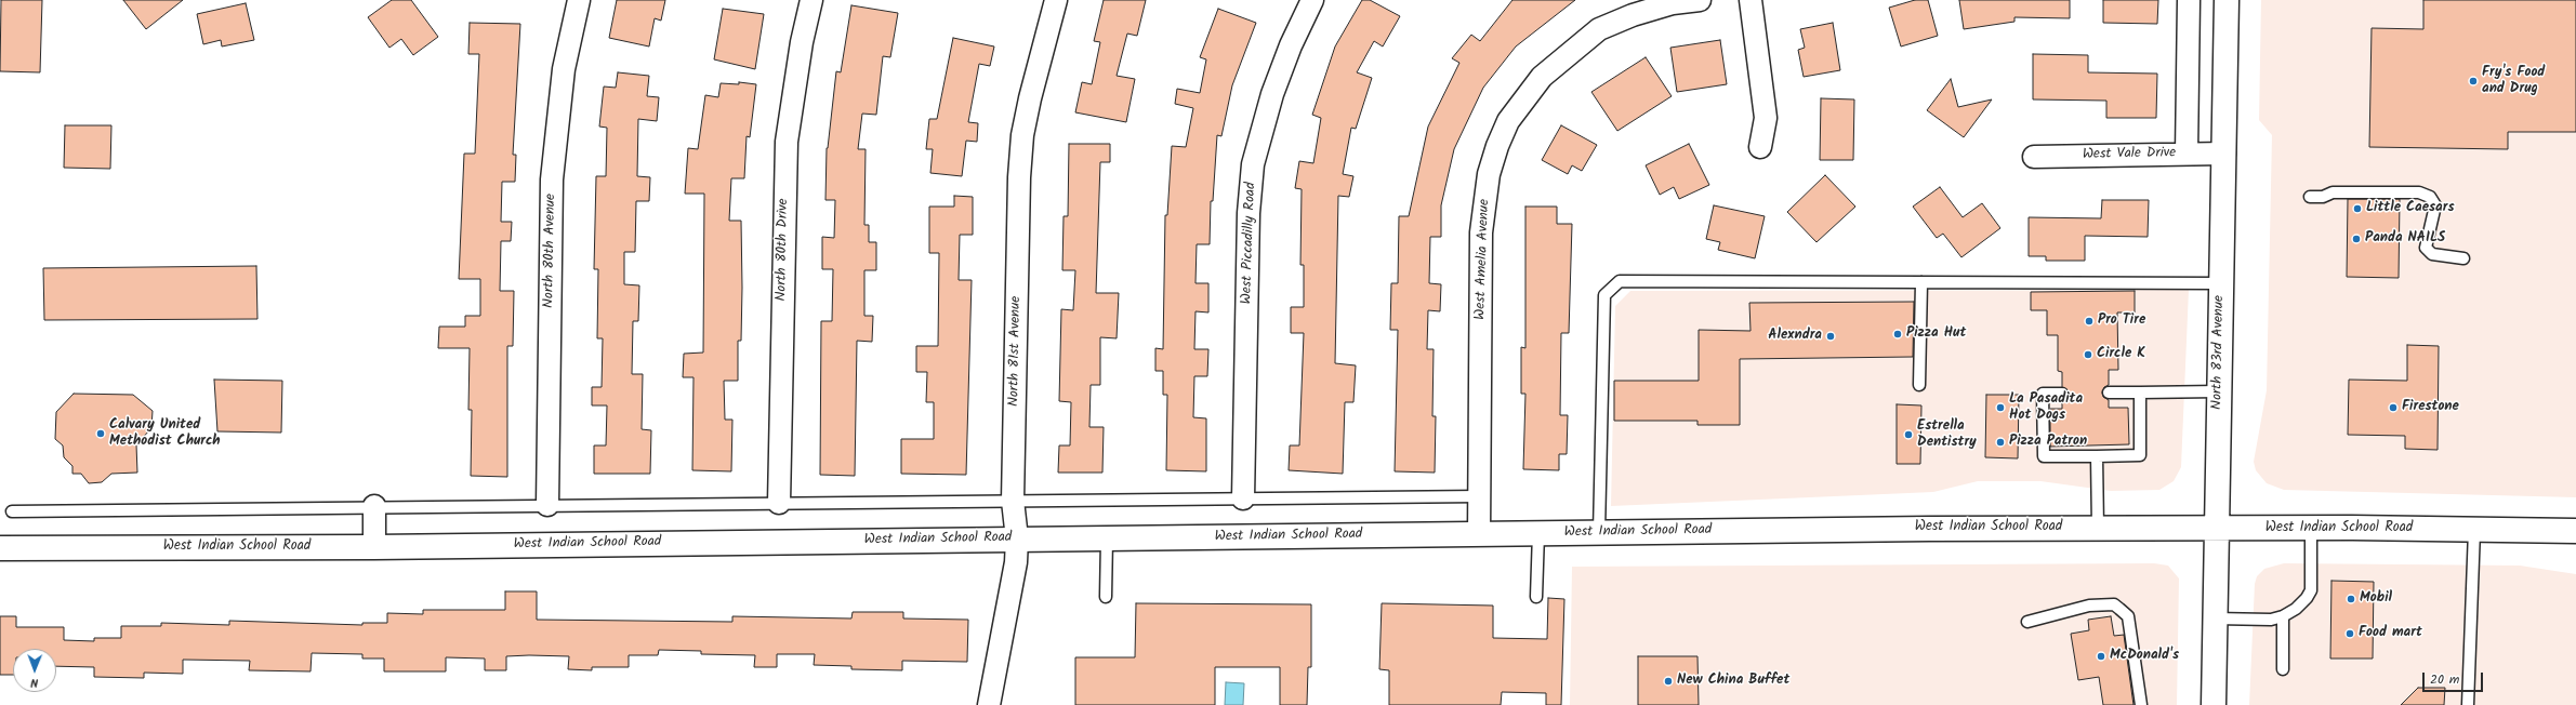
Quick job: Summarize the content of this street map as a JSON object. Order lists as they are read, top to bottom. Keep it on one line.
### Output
{"streets":{"main road":["North 83rd Avenue","West Indian School Road"],"street":["West Vale Drive","West Piccadilly Road","North 80th Drive","North 80th Avenue","West Amelia Avenue","North 81st Avenue"]},"crossings":[["West Vale Drive","North 83rd Avenue"],["West Amelia Avenue","West Indian School Road"],["North 81st Avenue","West Indian School Road"],["North 83rd Avenue","West Indian School Road"]],"places":["Fry's Food and Drug","Little Caesars","Panda NAILS","Pro Tire","Pizza Hut","Alexndra","Circle K","La Pasadita Hot Dogs","Firestone","Calvary United Methodist Church","Estrella Dentistry","Pizza Patron","Mobil","Food mart","McDonald's","New China Buffet"],"scale_bar":"20 m","north":"bottom"}
